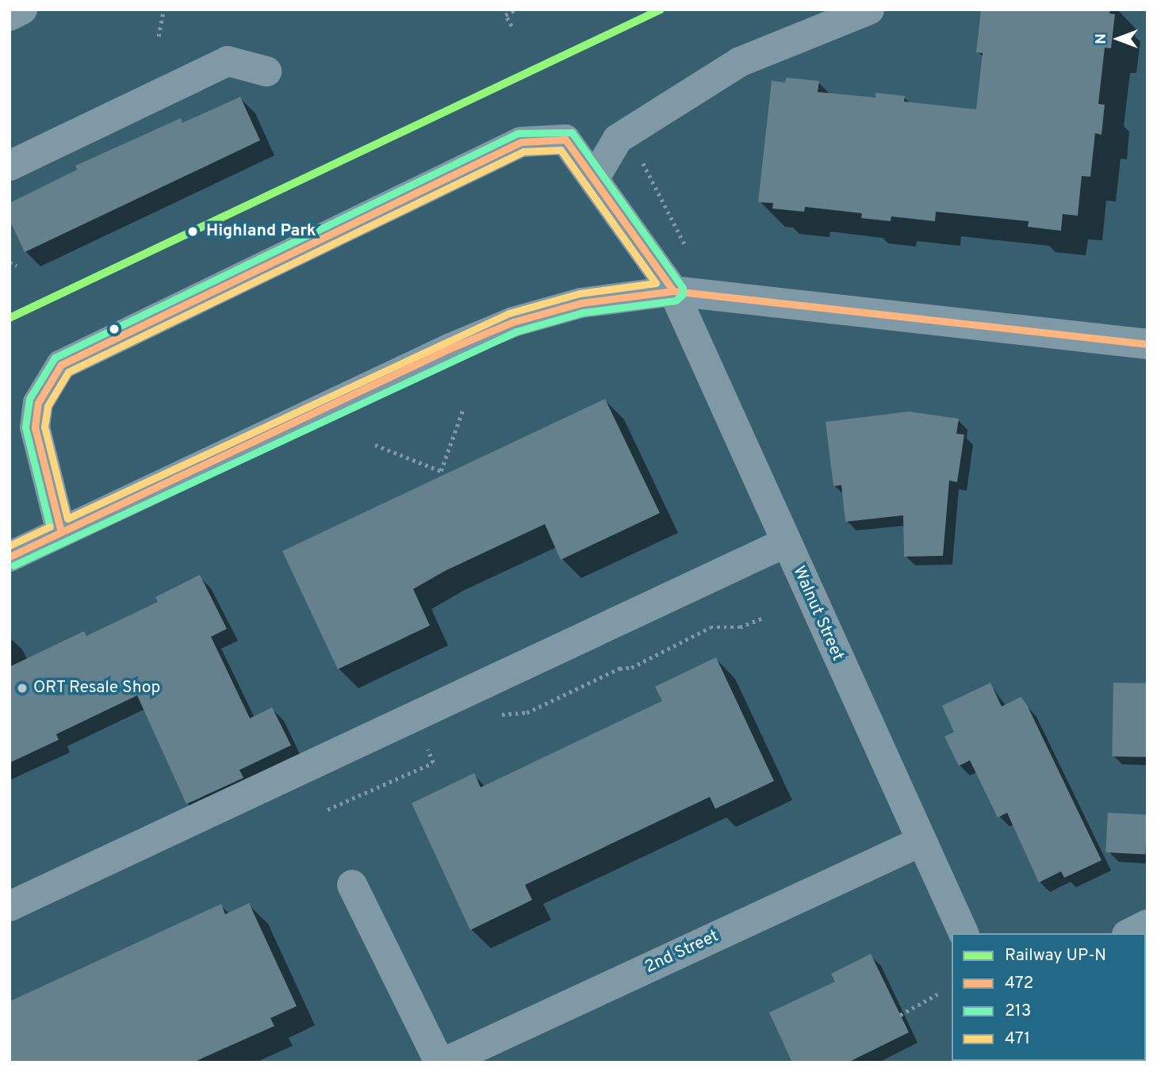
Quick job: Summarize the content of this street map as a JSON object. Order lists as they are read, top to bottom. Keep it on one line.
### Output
{"streets":{"street":["Walnut Street","2nd Street"]},"crossings":[["Walnut Street","2nd Street"]],"places":["Highland Park","ORT Resale Shop"],"lines":["rail line UP-N","transit line 213","transit line 472","transit line 471"],"legend":["Railway UP-N","472","213","471"],"north":"left"}
